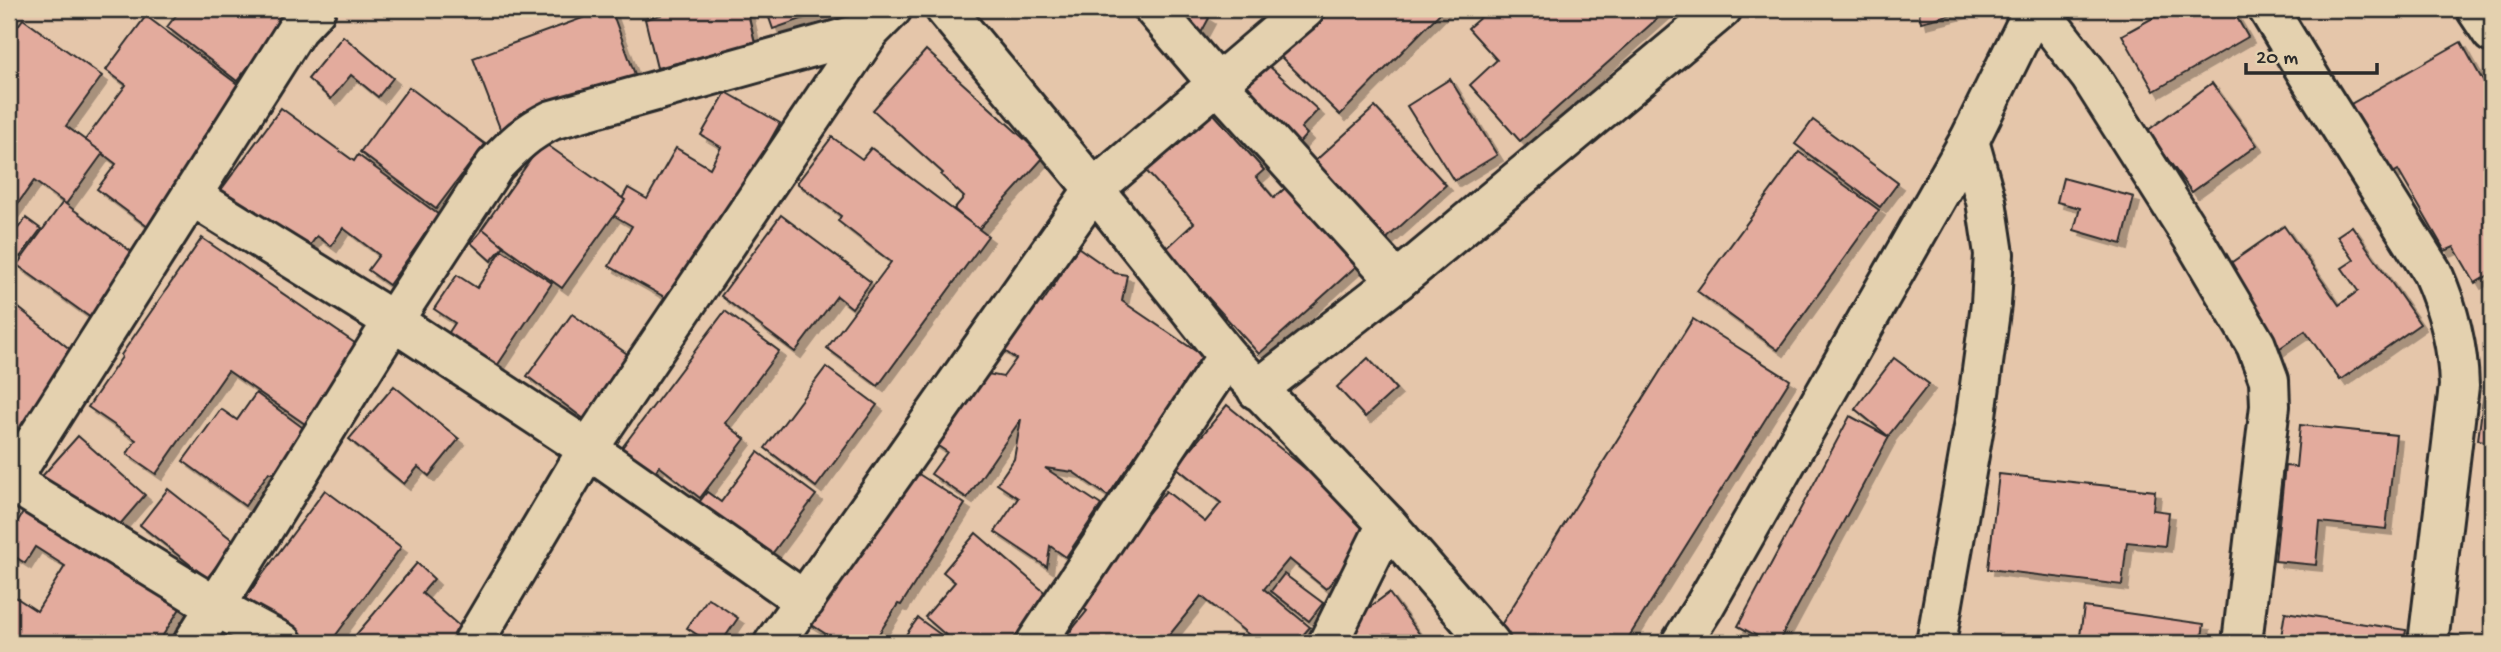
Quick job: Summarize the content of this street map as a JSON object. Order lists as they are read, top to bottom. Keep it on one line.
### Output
{"scale_bar":"20 m"}
